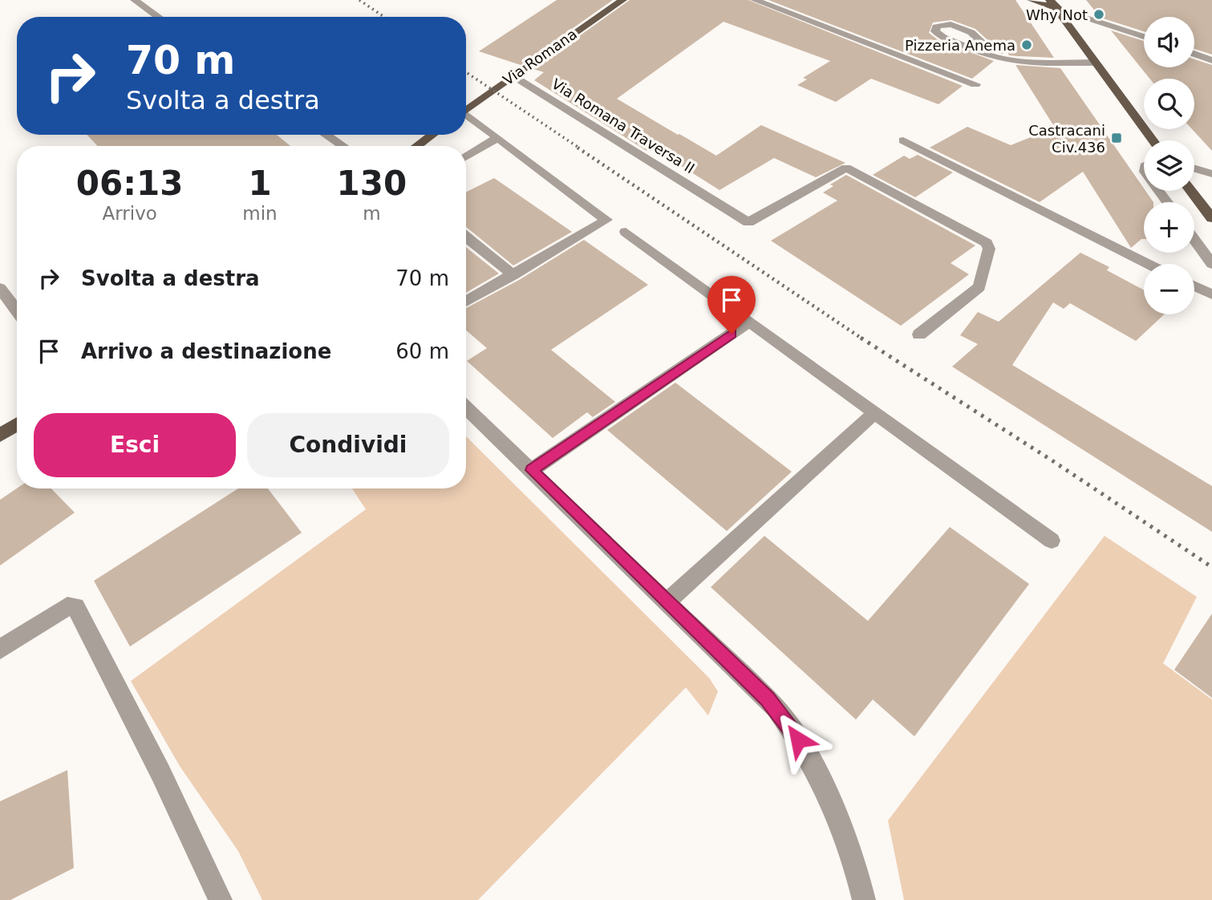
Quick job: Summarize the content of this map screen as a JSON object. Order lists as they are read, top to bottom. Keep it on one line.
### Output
{"streets":{"main road":["Via Romana"],"street":["Via Romana Traversa II"]},"crossings":[["Via Romana","Via Romana Traversa II"]],"places":{"other":["Why Not","Pizzeria Anema"],"transit":["Castracani Civ.436"]},"page":{"map_buttons":["+","−"],"turn":["70 m","Svolta a destra"],"eta":["06:13","Arrivo","1","min","130","m"],"list":[{"name":"Svolta a destra","value":"70 m"},{"name":"Arrivo a destinazione","value":"60 m"}],"buttons":["Esci","Condividi"]}}
